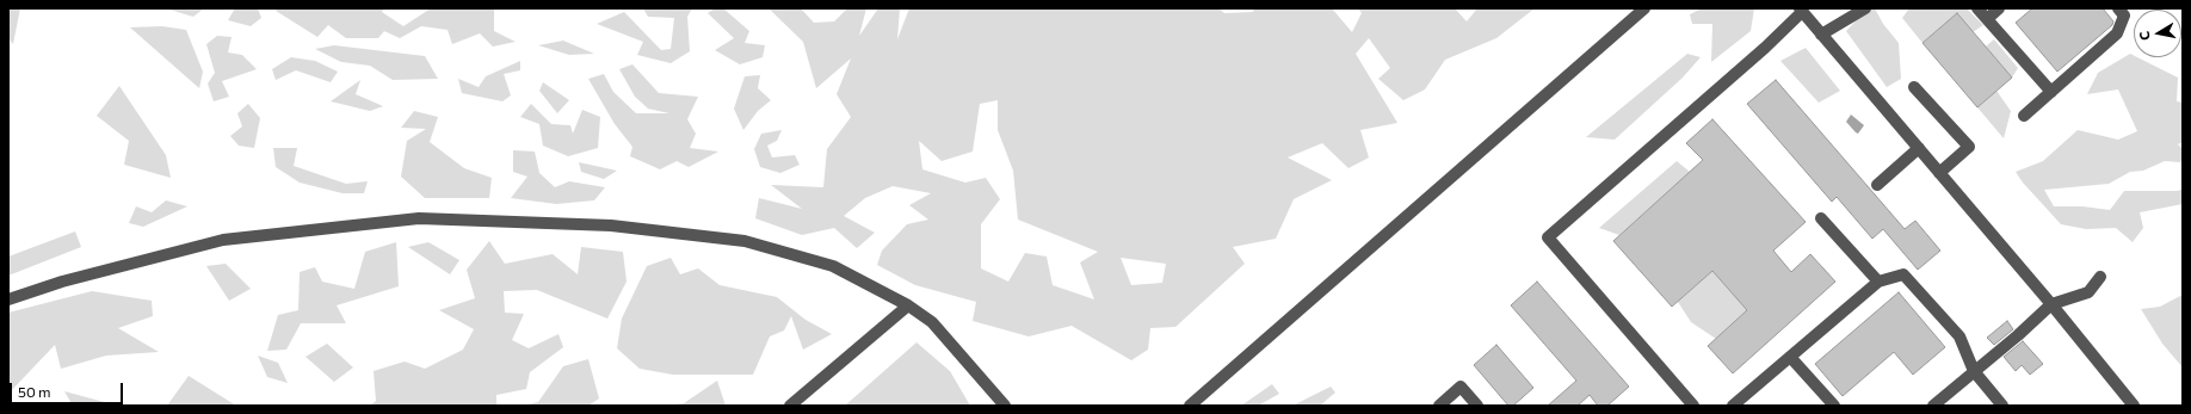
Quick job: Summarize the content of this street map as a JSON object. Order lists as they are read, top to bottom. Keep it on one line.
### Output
{"scale_bar":"50 m","north":"left"}
